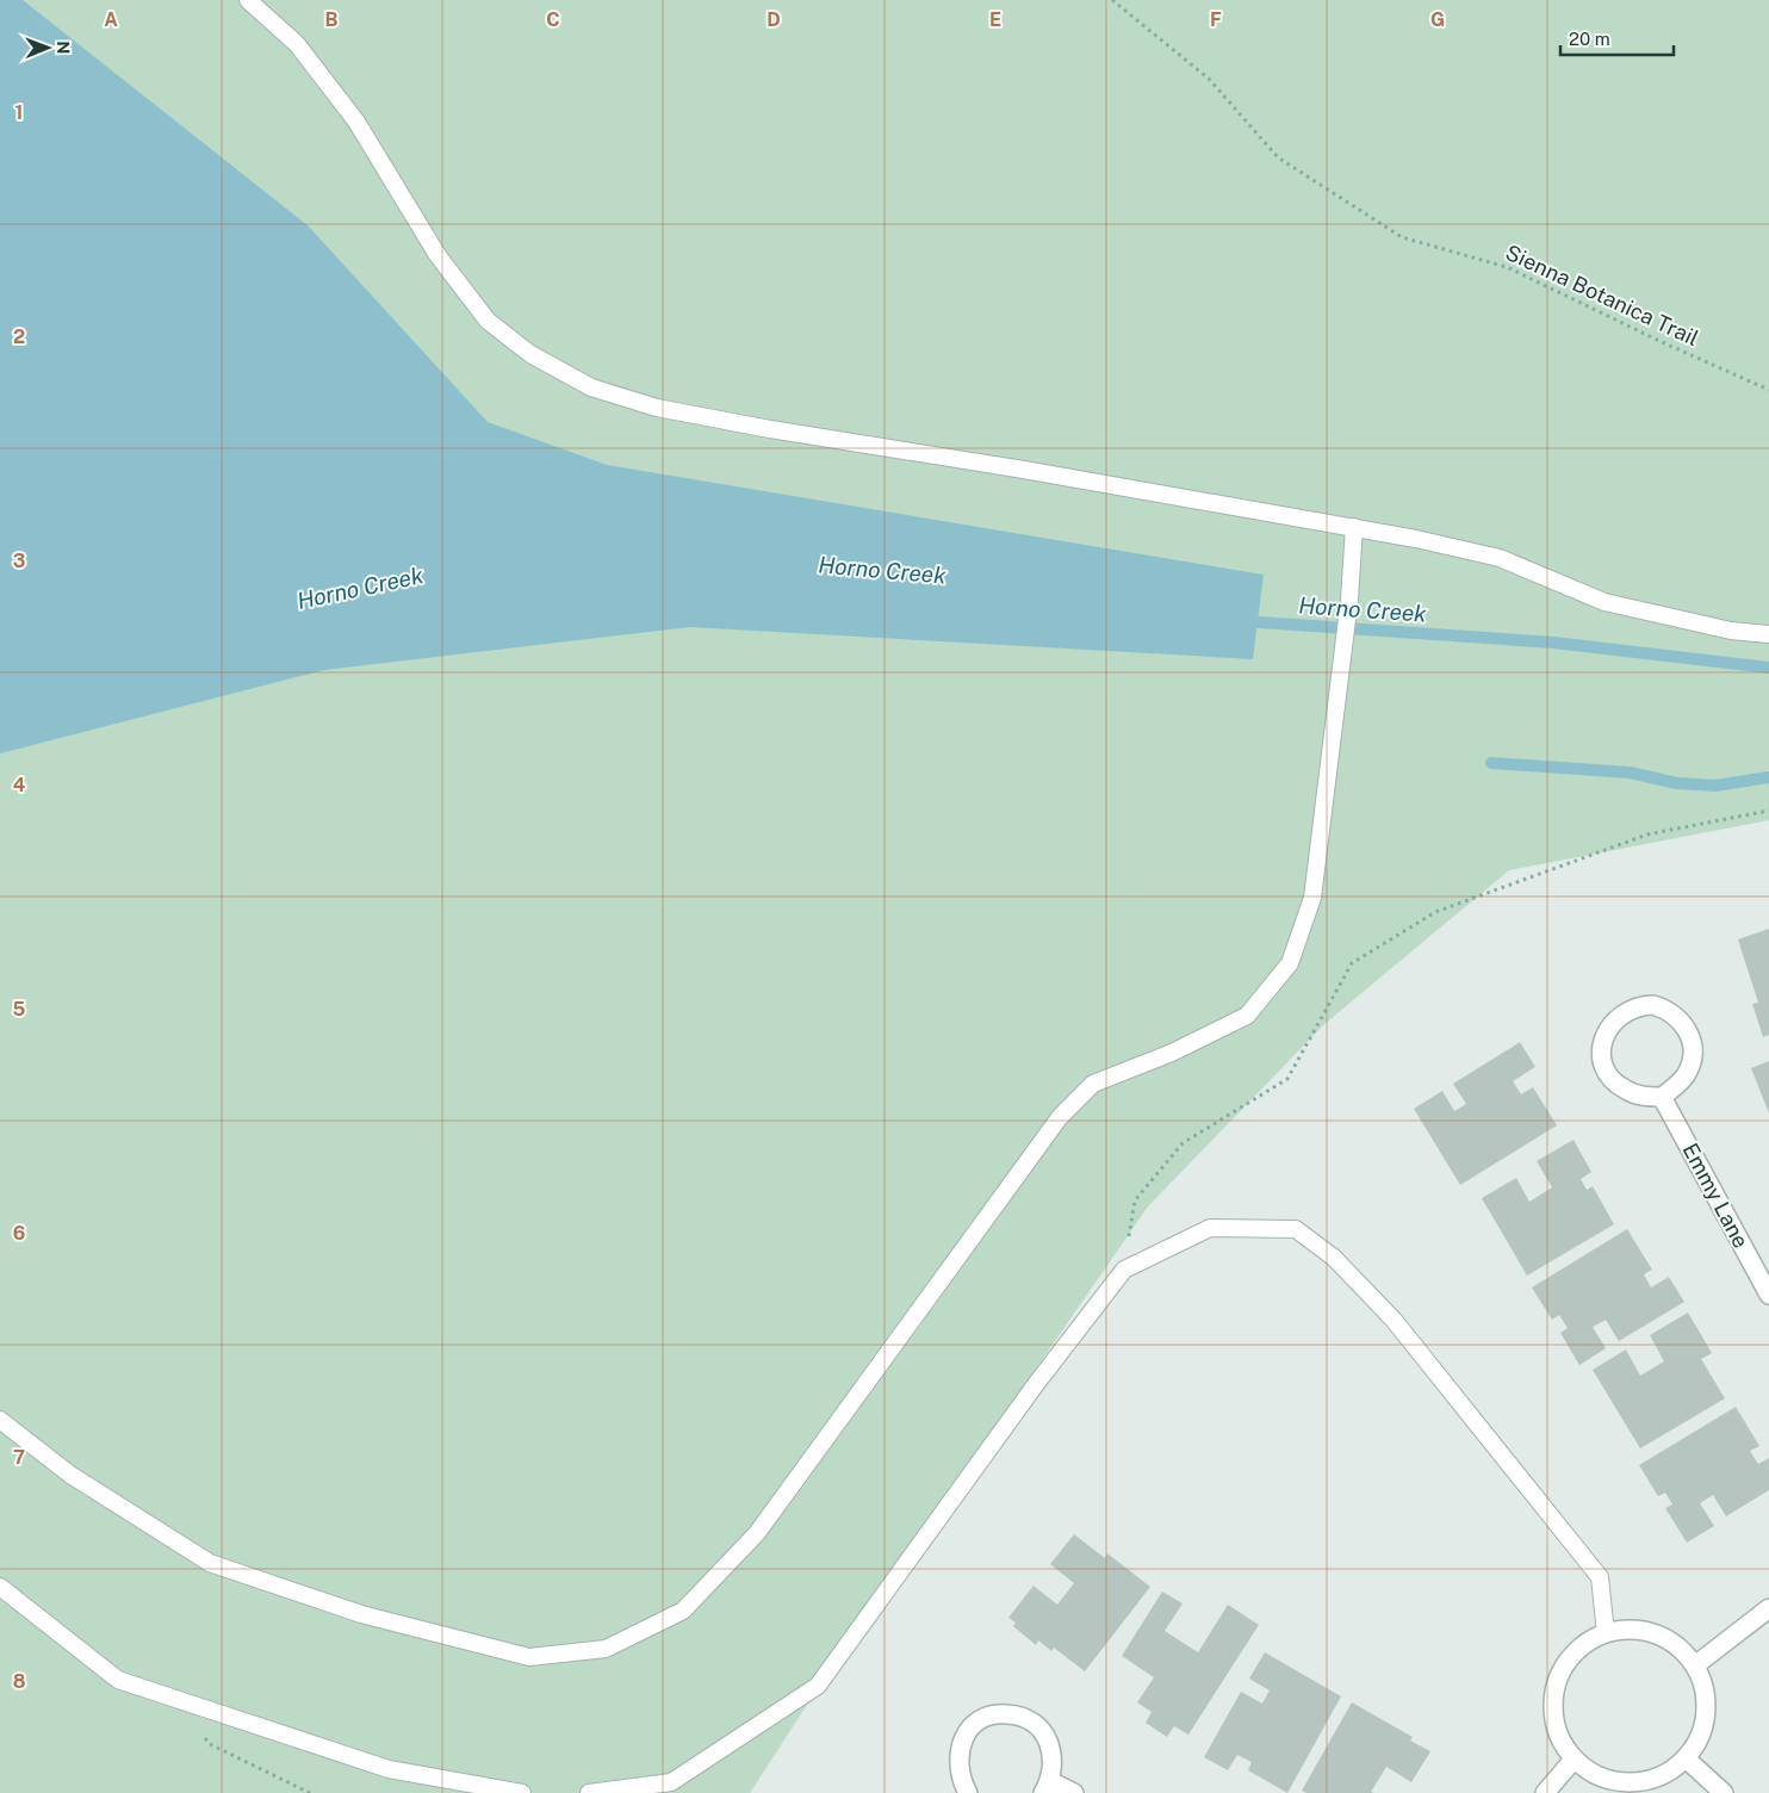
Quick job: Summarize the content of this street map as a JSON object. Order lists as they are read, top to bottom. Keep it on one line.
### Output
{"streets":{"street":["Emmy Lane"],"path":["Sienna Botanica Trail"]},"water":["Horno Creek"],"scale_bar":"20 m","north":"right","grid":{"columns":["A","B","C","D","E","F","G"],"rows":["1","2","3","4","5","6","7","8"]}}
